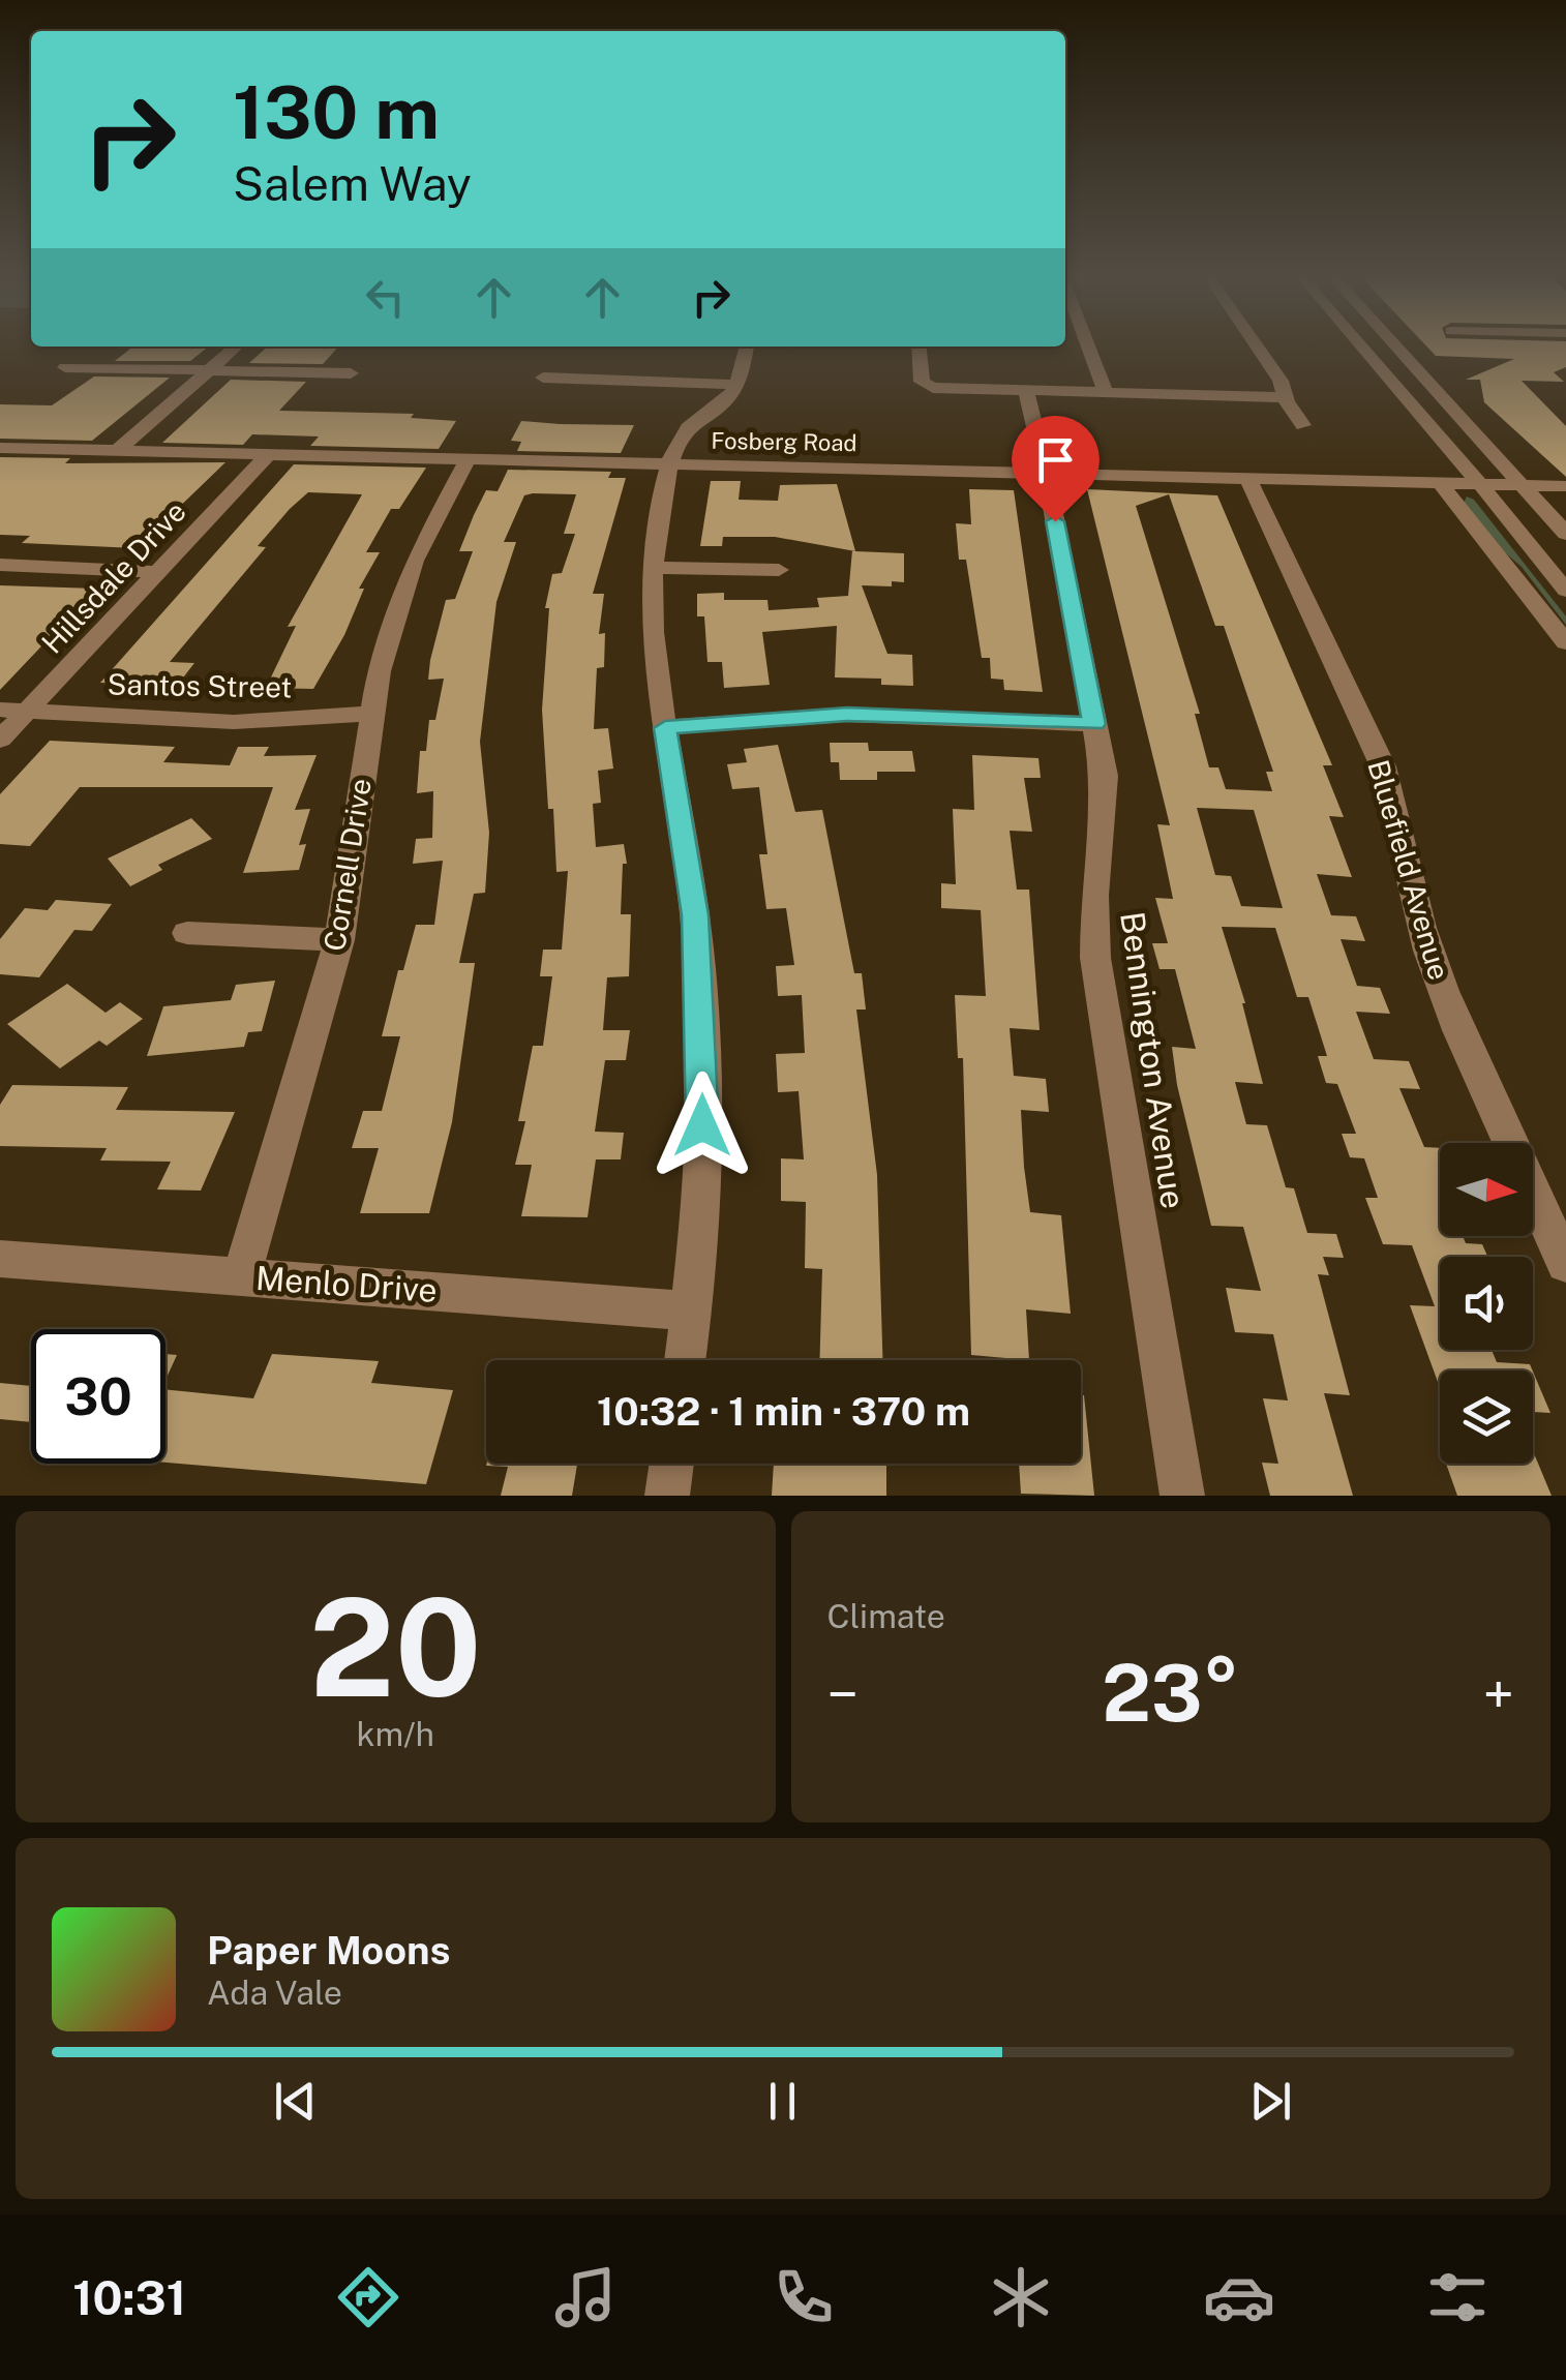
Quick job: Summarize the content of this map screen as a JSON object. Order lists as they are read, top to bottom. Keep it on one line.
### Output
{"streets":{"street":["Fosberg Road","Hillsdale Drive","Santos Street","Cornell Drive","Bluefield Avenue","Bennington Avenue","Menlo Drive"]},"crossings":[["Fosberg Road","Hillsdale Drive"],["Fosberg Road","Cornell Drive"],["Fosberg Road","Bluefield Avenue"],["Fosberg Road","Bennington Avenue"],["Hillsdale Drive","Santos Street"],["Santos Street","Cornell Drive"],["Cornell Drive","Menlo Drive"]],"north":"right","page":{"turn":["130 m","Salem Way"],"limit":"30","trip":"10:32 · 1 min · 370 m","tile":[["20","km/h"],"Climate"],"heat":["−","23°","+"],"song":["Paper Moons","Ada Vale"],"tabs":"10:31"}}
